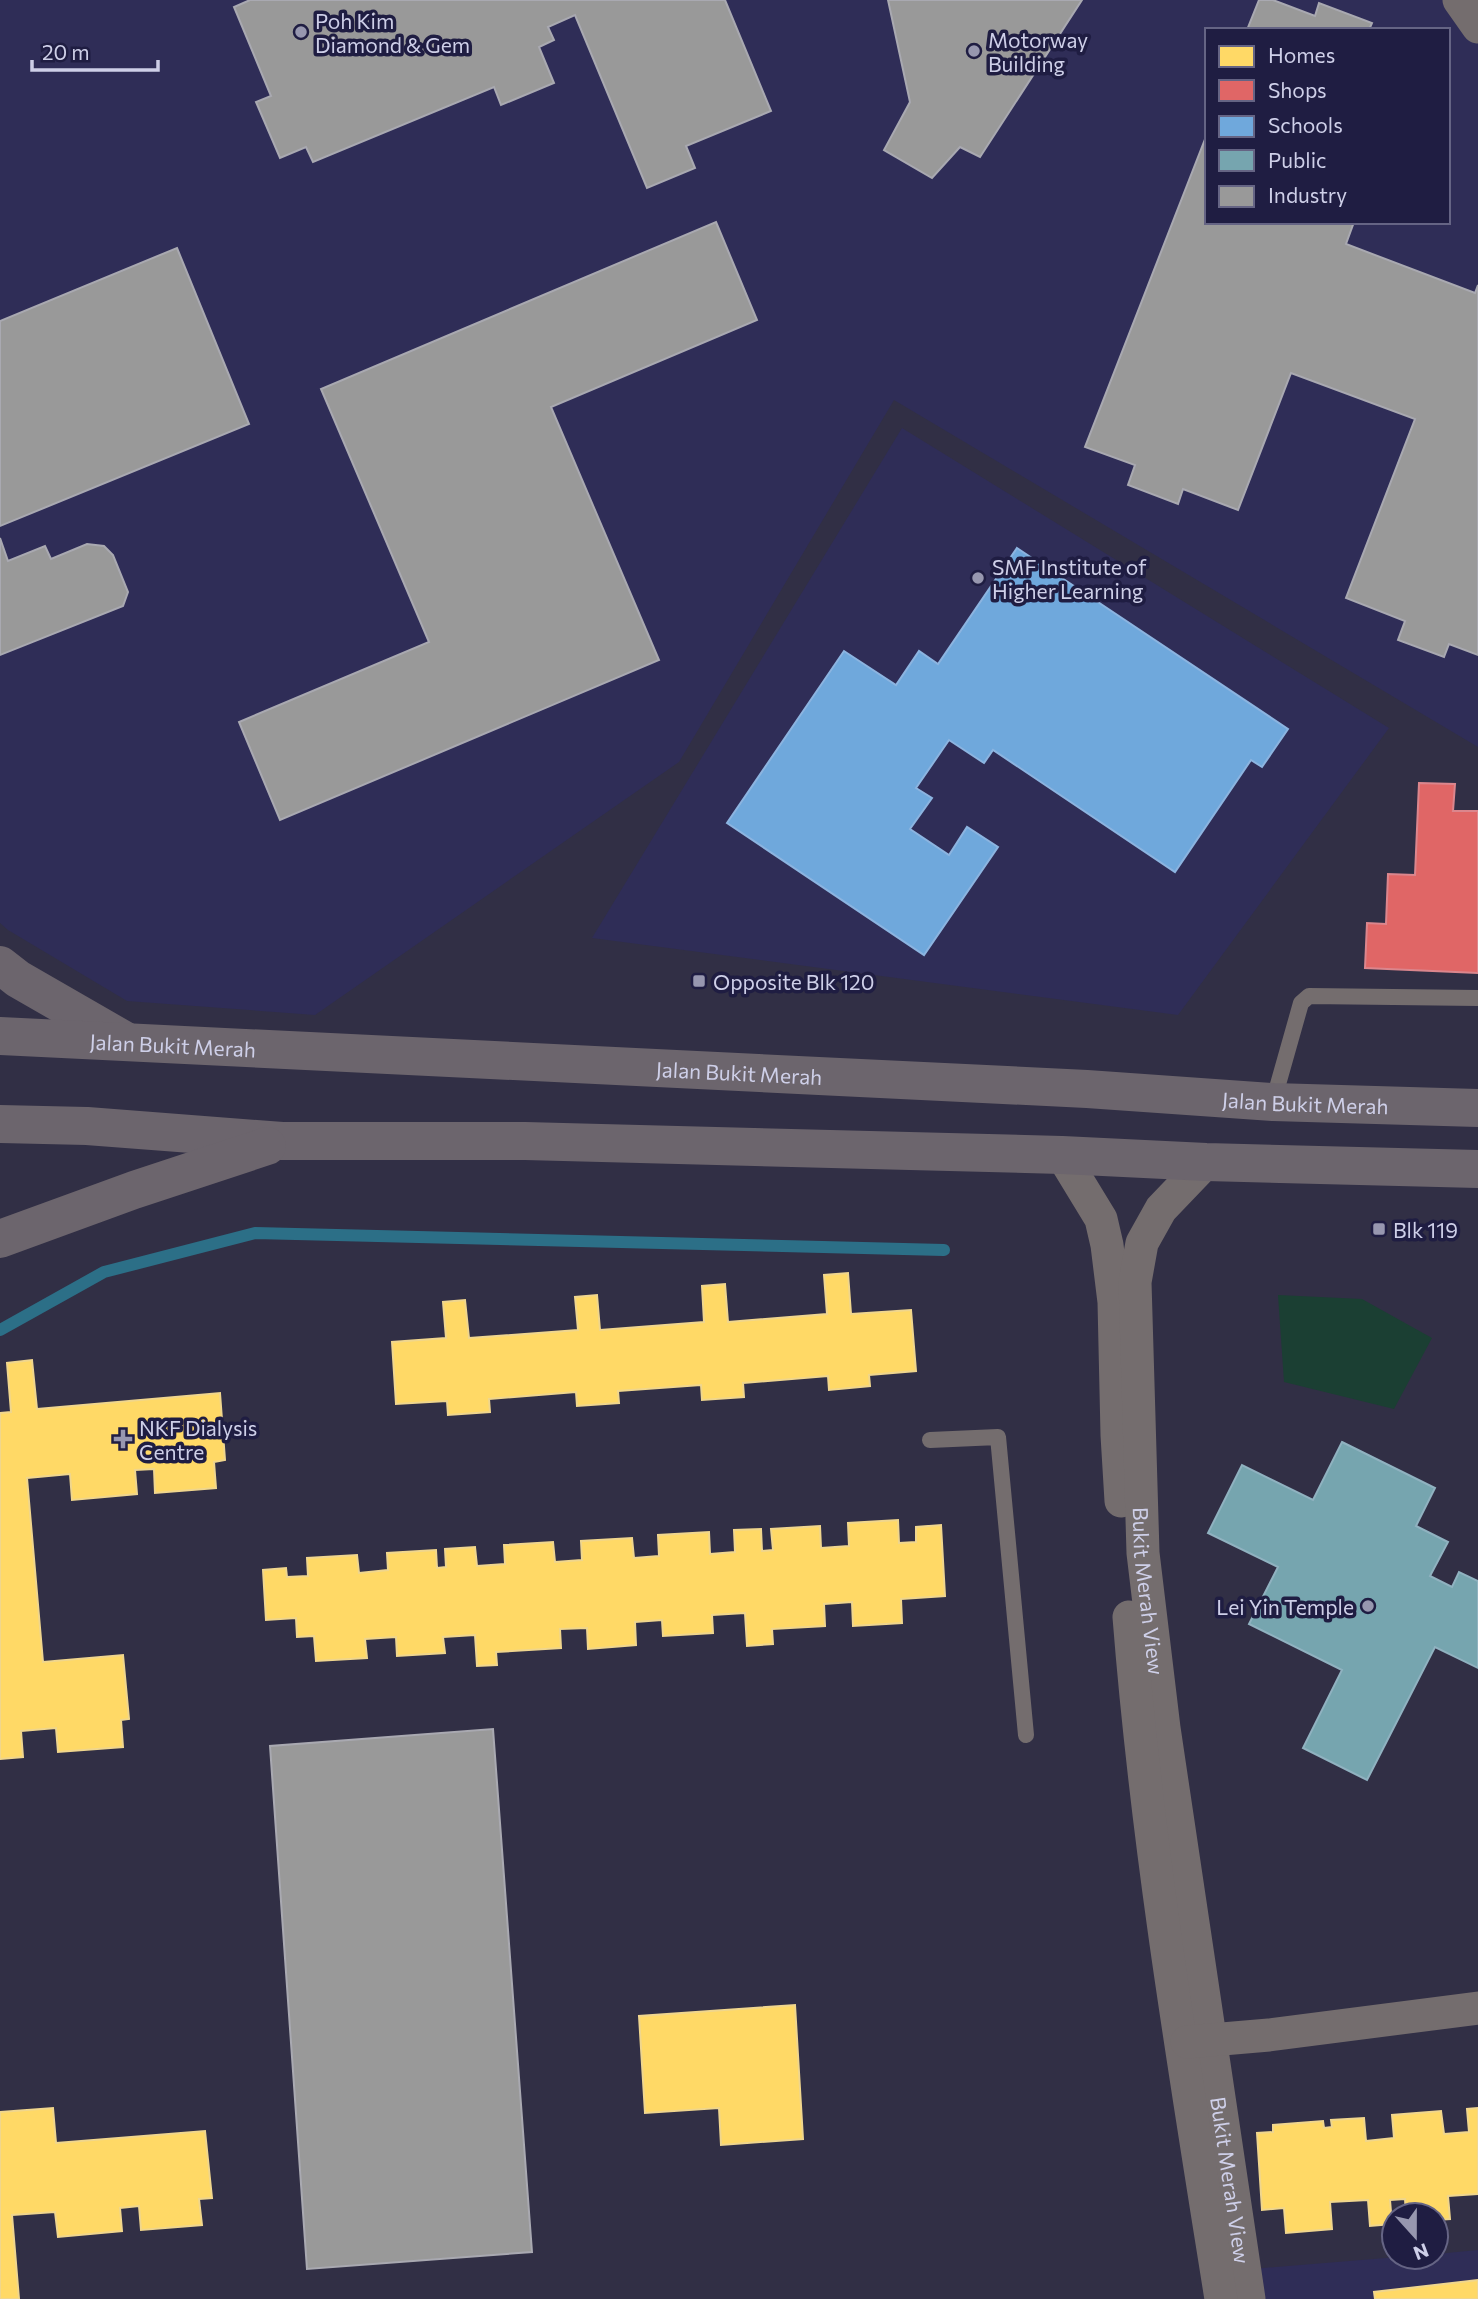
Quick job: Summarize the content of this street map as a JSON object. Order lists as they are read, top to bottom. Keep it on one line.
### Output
{"streets":{"main road":["Jalan Bukit Merah"],"street":["Bukit Merah View"]},"places":{"other":["Poh Kim Diamond & Gem","Motorway Building","SMF Institute of Higher Learning","Lei Yin Temple"],"transit":["Opposite Blk 120","Blk 119"],"health":["NKF Dialysis Centre"]},"legend":["Homes","Shops","Schools","Public","Industry"],"scale_bar":"20 m","north":"bottom"}
